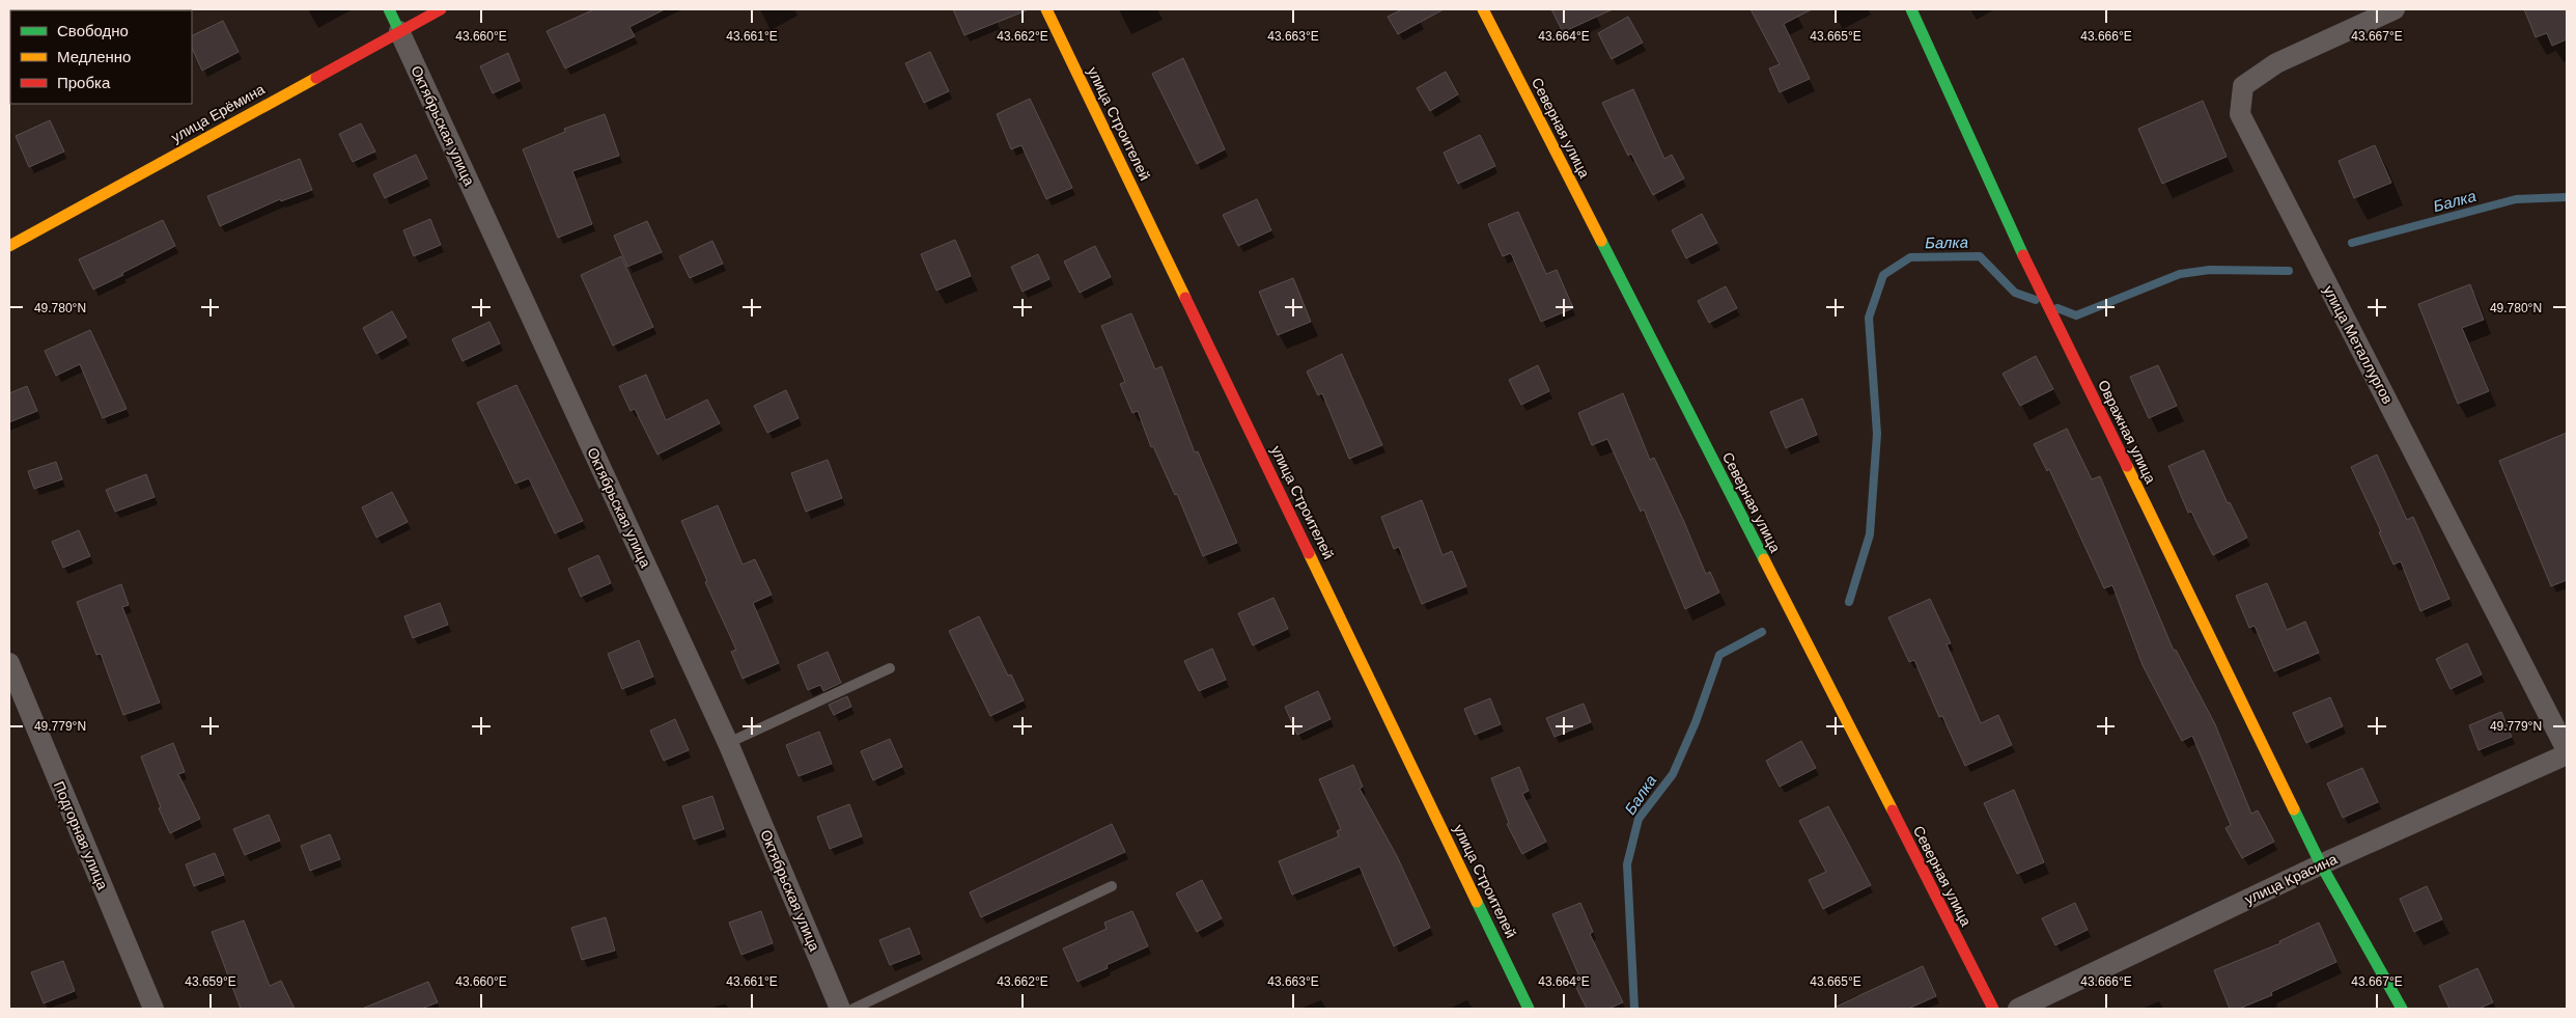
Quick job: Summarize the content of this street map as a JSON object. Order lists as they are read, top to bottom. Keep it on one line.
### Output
{"streets":{"street":["улица Ерёмина","улица Строителей","Октябрьская улица","Северная улица","улица Металлургов","Овражная улица","Подгорная улица","улица Красина"]},"crossings":[["улица Ерёмина","Октябрьская улица"],["улица Металлургов","улица Красина"],["Овражная улица","улица Красина"]],"water":["Балка"],"legend":["Свободно","Медленно","Пробка"],"coordinates":["43.660°E","43.661°E","43.662°E","43.663°E","43.664°E","43.665°E","43.666°E","43.667°E","49.780°N","49.779°N","43.659°E"]}
